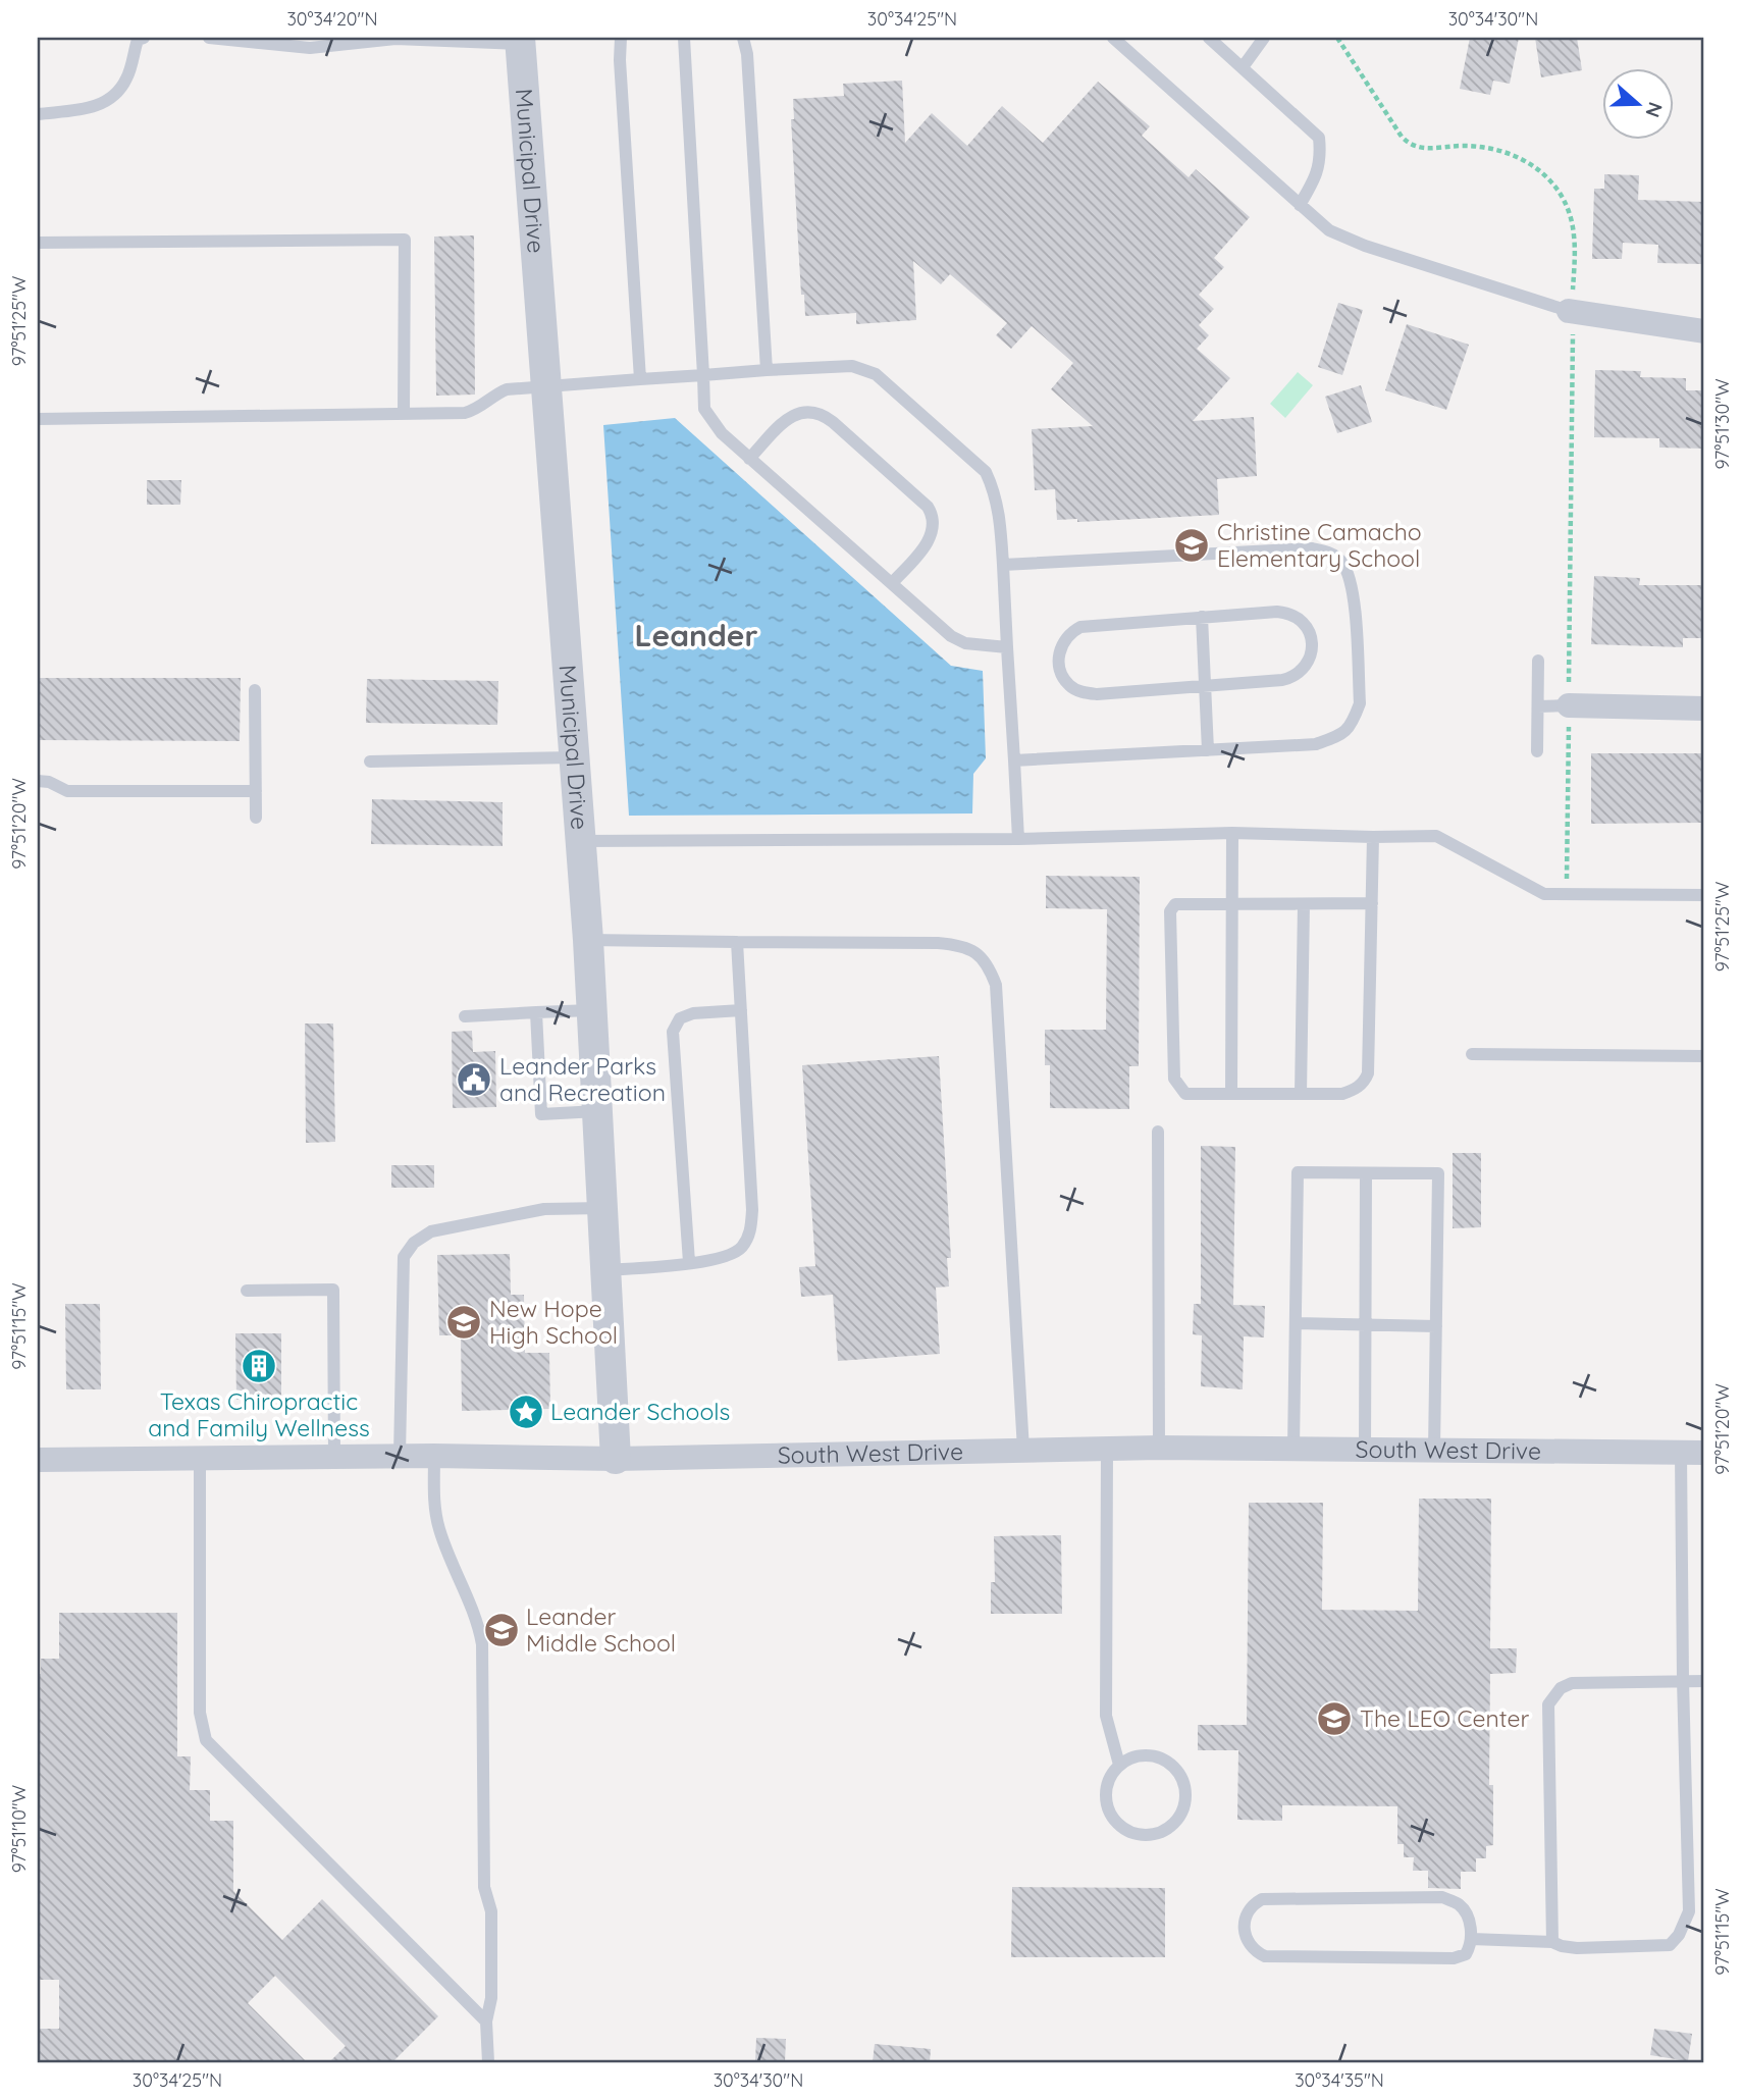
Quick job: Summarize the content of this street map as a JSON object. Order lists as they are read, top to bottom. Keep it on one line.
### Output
{"streets":{"street":["Municipal Drive","South West Drive"]},"crossings":[["Municipal Drive","South West Drive"]],"districts":["Leander"],"places":{"school or university":["Christine Camacho Elementary School","New Hope High School","Leander Middle School","The LEO Center"],"public building":["Leander Parks and Recreation"],"building":["Texas Chiropractic and Family Wellness"],"place":["Leander Schools"]},"north":"right","coordinates":["30°34'20\"N","30°34'25\"N","30°34'30\"N","97°51'25\"W","97°51'30\"W","97°51'20\"W","97°51'15\"W","97°51'10\"W","30°34'35\"N"]}
